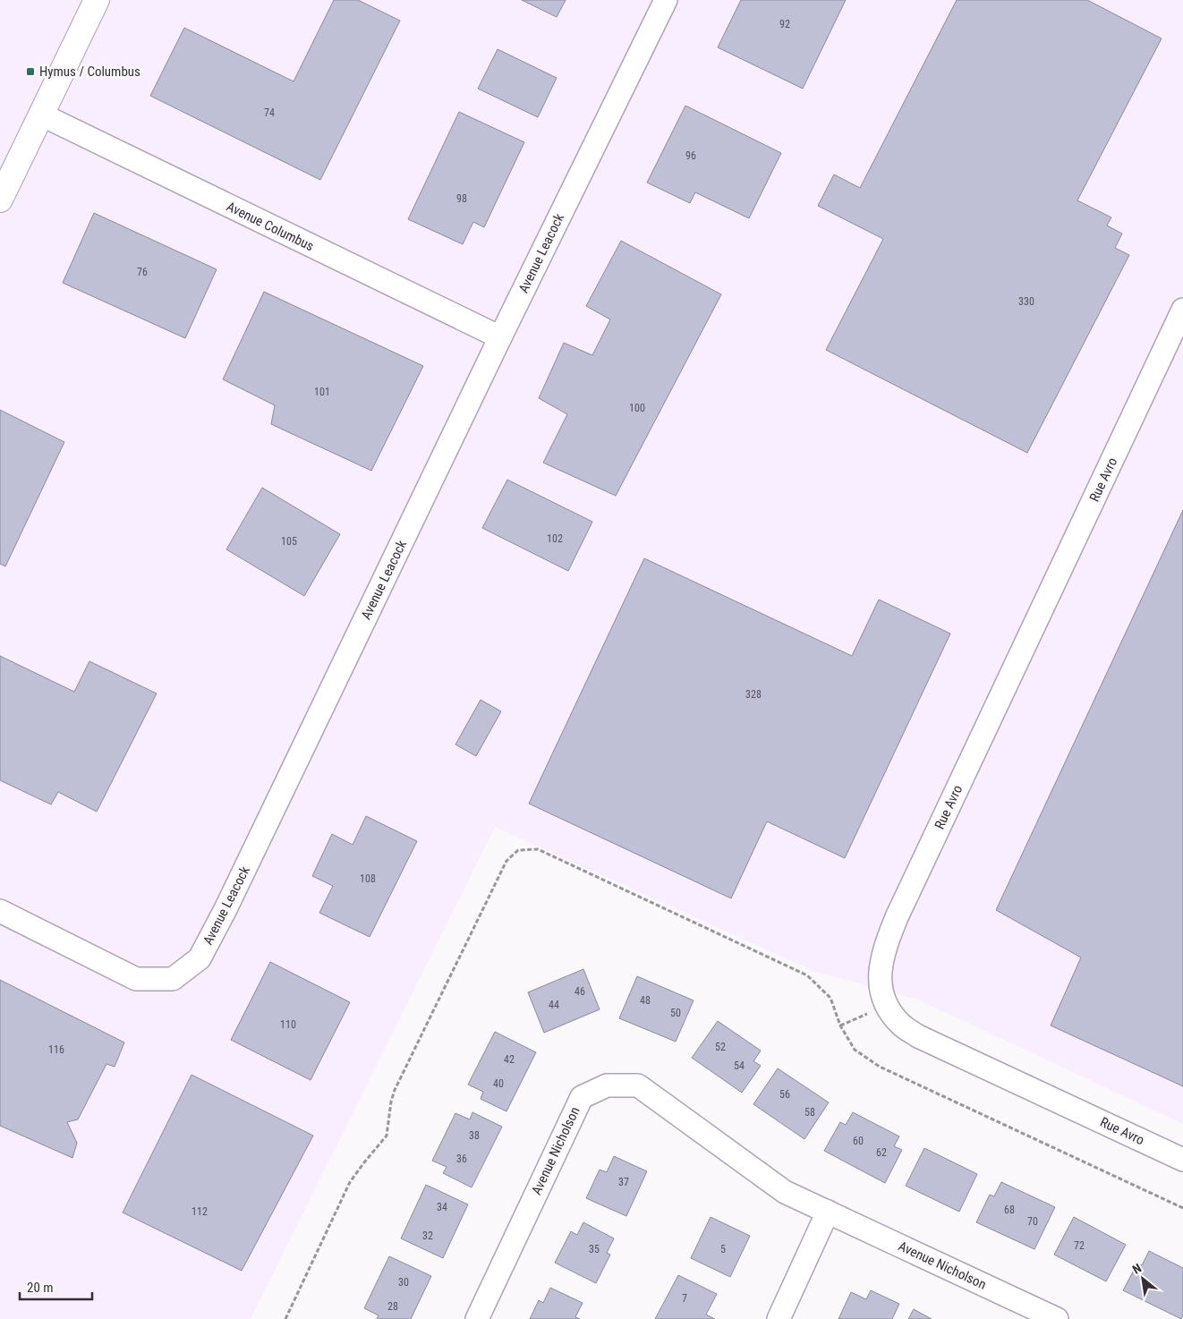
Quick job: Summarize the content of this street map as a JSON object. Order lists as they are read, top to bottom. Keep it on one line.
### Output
{"streets":{"street":["Avenue Columbus","Avenue Leacock","Rue Avro","Avenue Nicholson"]},"crossings":[["Avenue Columbus","Avenue Leacock"]],"places":{"transit":["Hymus / Columbus"]},"house_numbers":["92","74","96","98","76","330","101","100","102","105","328","108","46","48","44","50","110","52","116","42","54","40","56","58","38","60","62","36","37","34","68","112","70","32","72","35","5","30","7","28"],"scale_bar":"20 m","north":"top left"}
